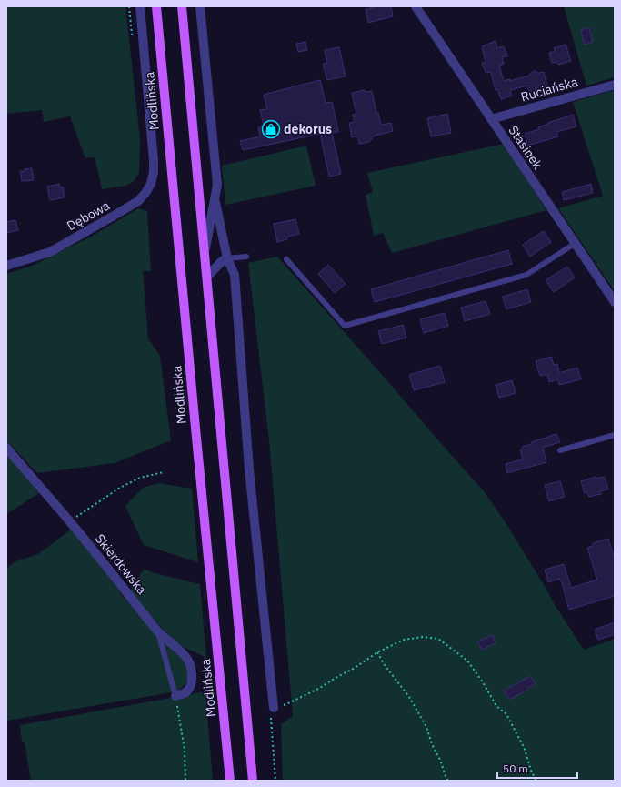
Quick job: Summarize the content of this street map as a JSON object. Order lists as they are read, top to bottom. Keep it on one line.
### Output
{"streets":{"main road":["Modlińska"],"street":["Ruciańska","Stasinek","Dębowa","Skierdowska"]},"crossings":[["Ruciańska","Stasinek"],["Modlińska","Dębowa"]],"places":{"shop":["dekorus"]},"scale_bar":"50 m"}
